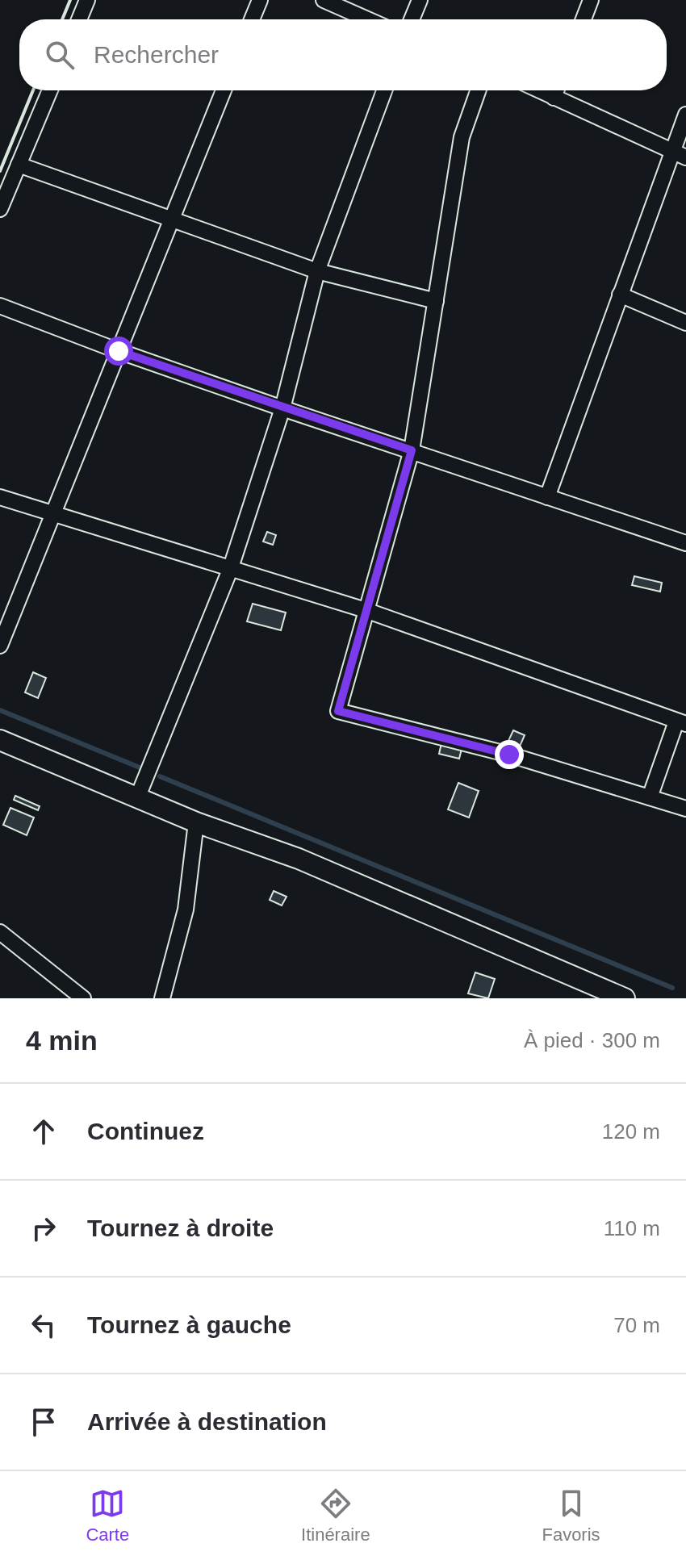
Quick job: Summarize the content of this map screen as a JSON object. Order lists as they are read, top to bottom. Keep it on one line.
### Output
{"page":{"search":"Rechercher","heading":["4 min","À pied · 300 m"],"list":[["Continuez","120 m"],["Tournez à droite","110 m"],["Tournez à gauche","70 m"],"Arrivée à destination"],"nav":["Carte","Itinéraire","Favoris"]}}
